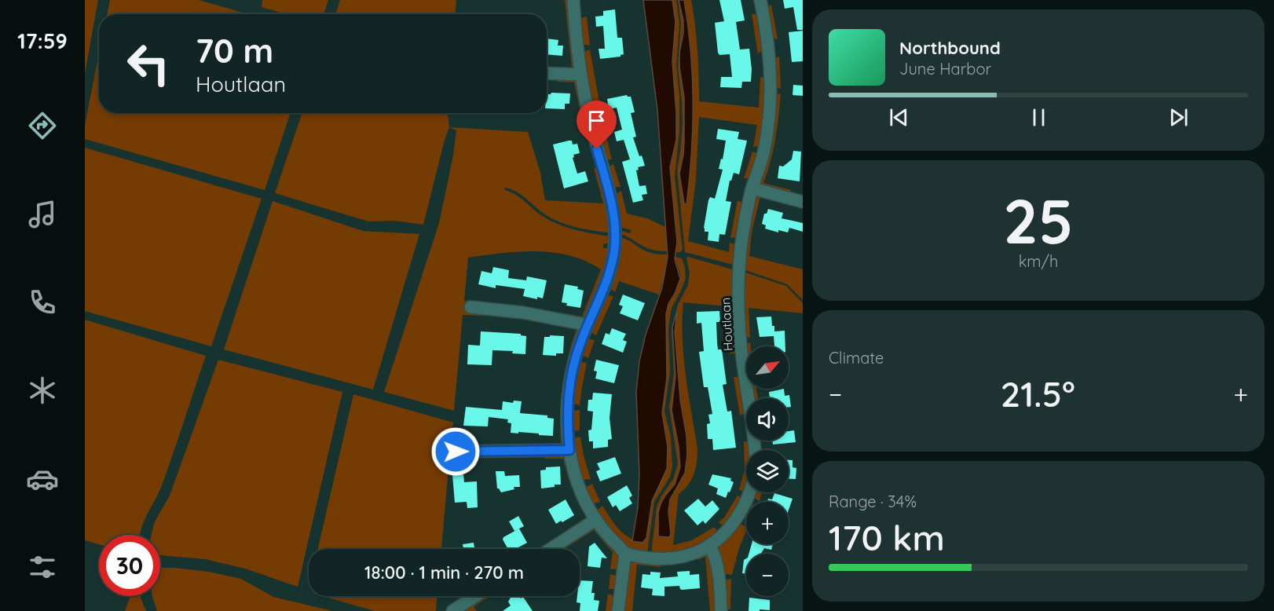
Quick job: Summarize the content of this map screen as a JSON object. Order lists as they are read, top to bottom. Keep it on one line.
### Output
{"streets":{"street":["Houtlaan"]},"north":"top right","page":{"tabs":"17:59","turn":["70 m","Houtlaan"],"song":["Northbound","June Harbor"],"tile":[["25","km/h"],"Climate",["Range · 34%","170 km"]],"map_buttons":["+","−"],"heat":["−","21.5°","+"],"limit":"30","trip":"18:00 · 1 min · 270 m"}}
